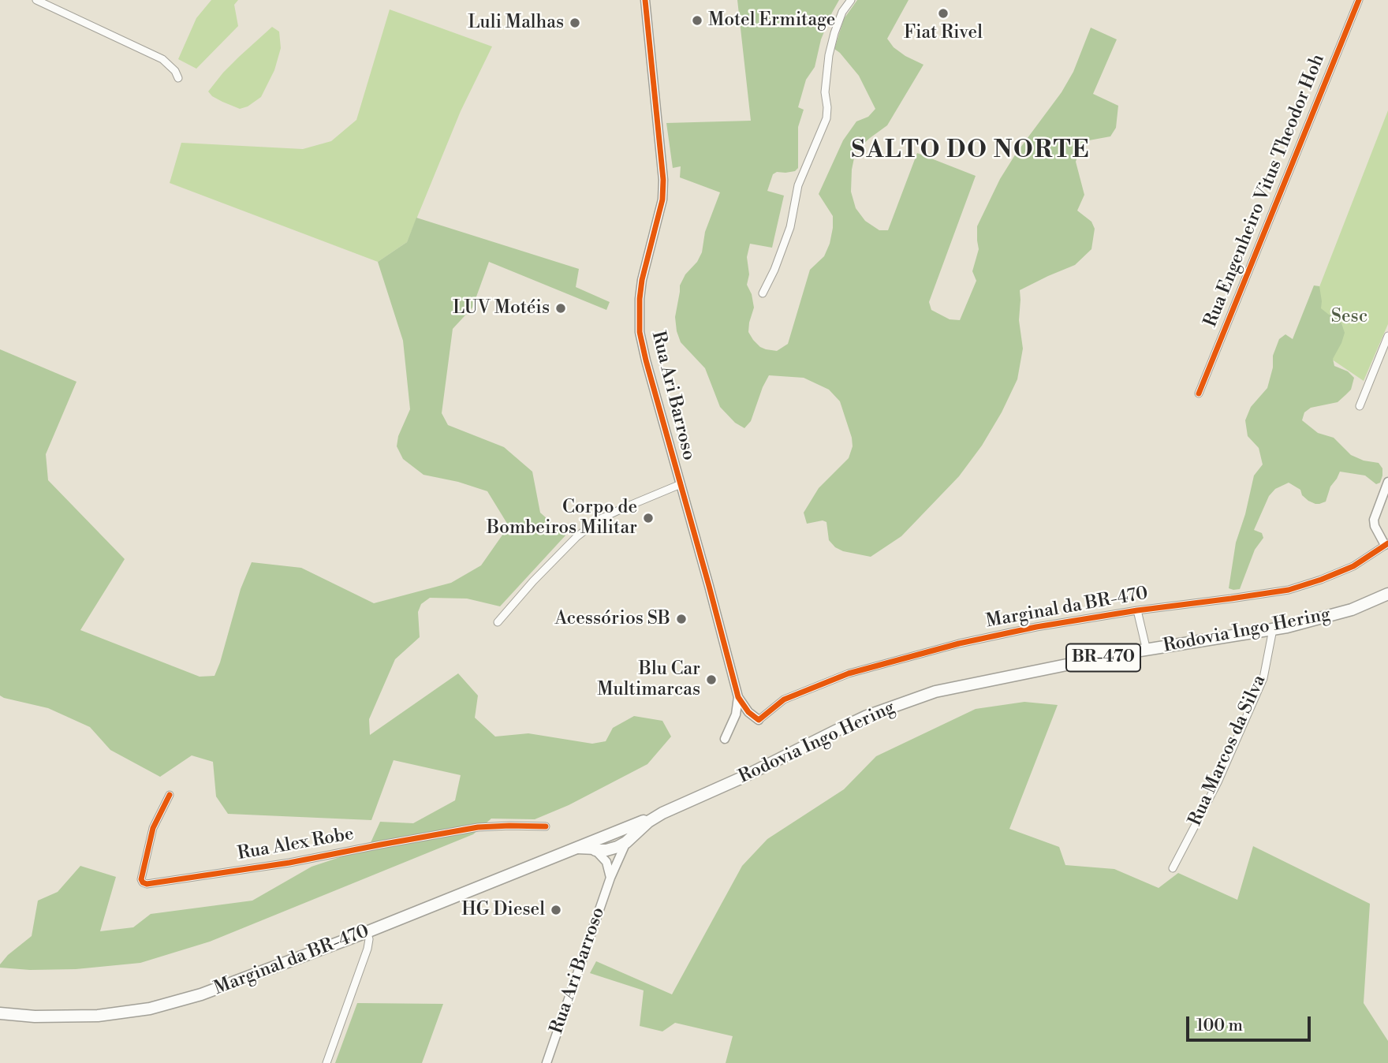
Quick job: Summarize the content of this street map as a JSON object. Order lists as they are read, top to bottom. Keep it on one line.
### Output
{"streets":{"highway":["Marginal da BR-470","Rodovia Ingo Hering","BR-470"],"street":["Rua Engenheiro Vitus Theodor Hoh","Rua Ari Barroso","Rua Marcos da Silva","Rua Alex Robe"]},"crossings":[["Rua Ari Barroso","Marginal da BR-470"],["Marginal da BR-470","Rodovia Ingo Hering"],["Rodovia Ingo Hering","Rua Marcos da Silva"]],"districts":["SALTO DO NORTE"],"parks":["Sesc"],"places":["Fiat Rivel","Motel Ermitage","Luli Malhas","LUV Motéis","Corpo de Bombeiros Militar","Acessórios SB","Blu Car Multimarcas","HG Diesel"],"scale_bar":"100 m"}
